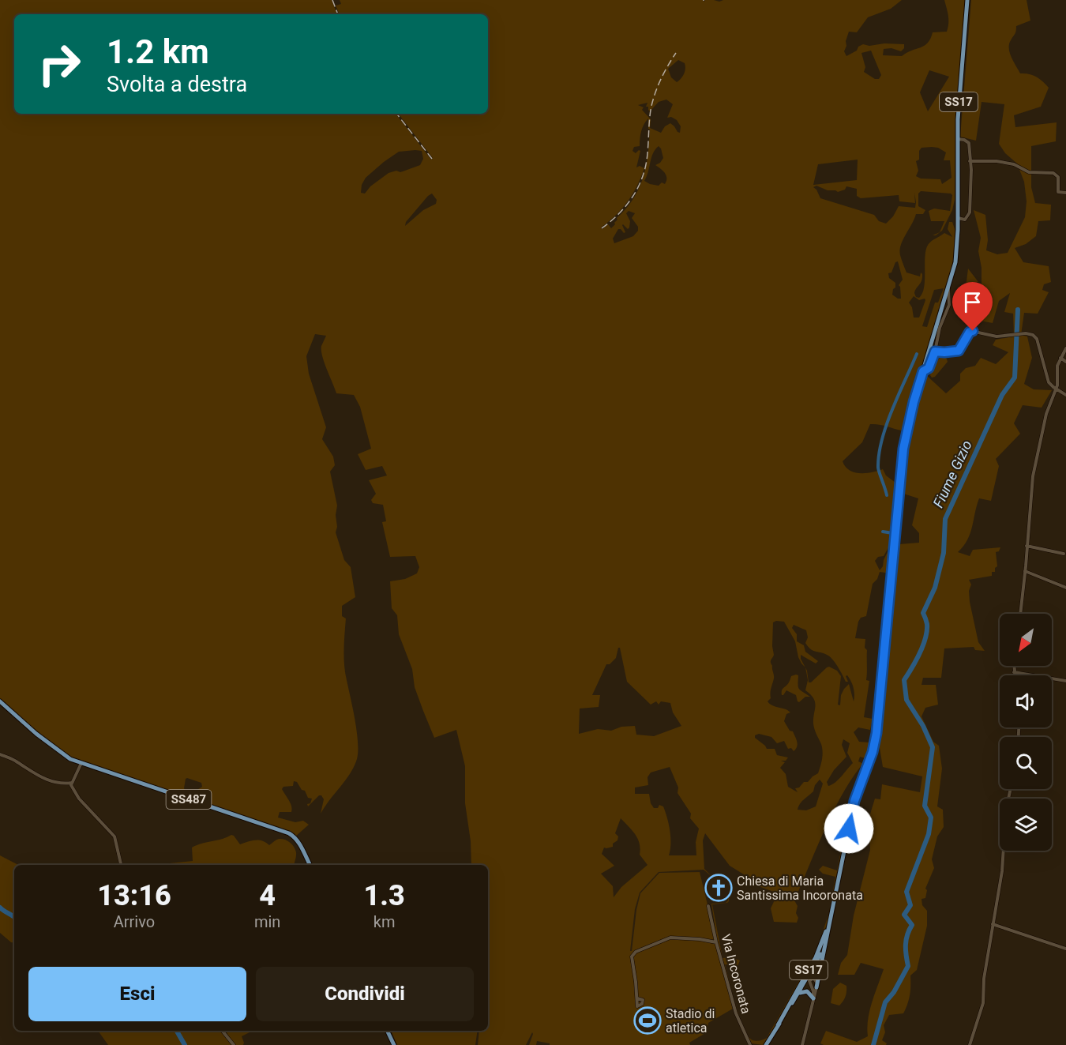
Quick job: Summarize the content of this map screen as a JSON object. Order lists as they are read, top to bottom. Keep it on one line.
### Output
{"streets":{"main road":["SS17","SS487"],"street":["Via Incoronata"]},"water":["Fiume Gizio"],"places":{"church":["Chiesa di Maria Santissima Incoronata"],"sports":["Stadio di atletica"]},"north":"bottom left","page":{"turn":["1.2 km","Svolta a destra"],"eta":["13:16","Arrivo","4","min","1.3","km"],"buttons":["Esci","Condividi"]}}
